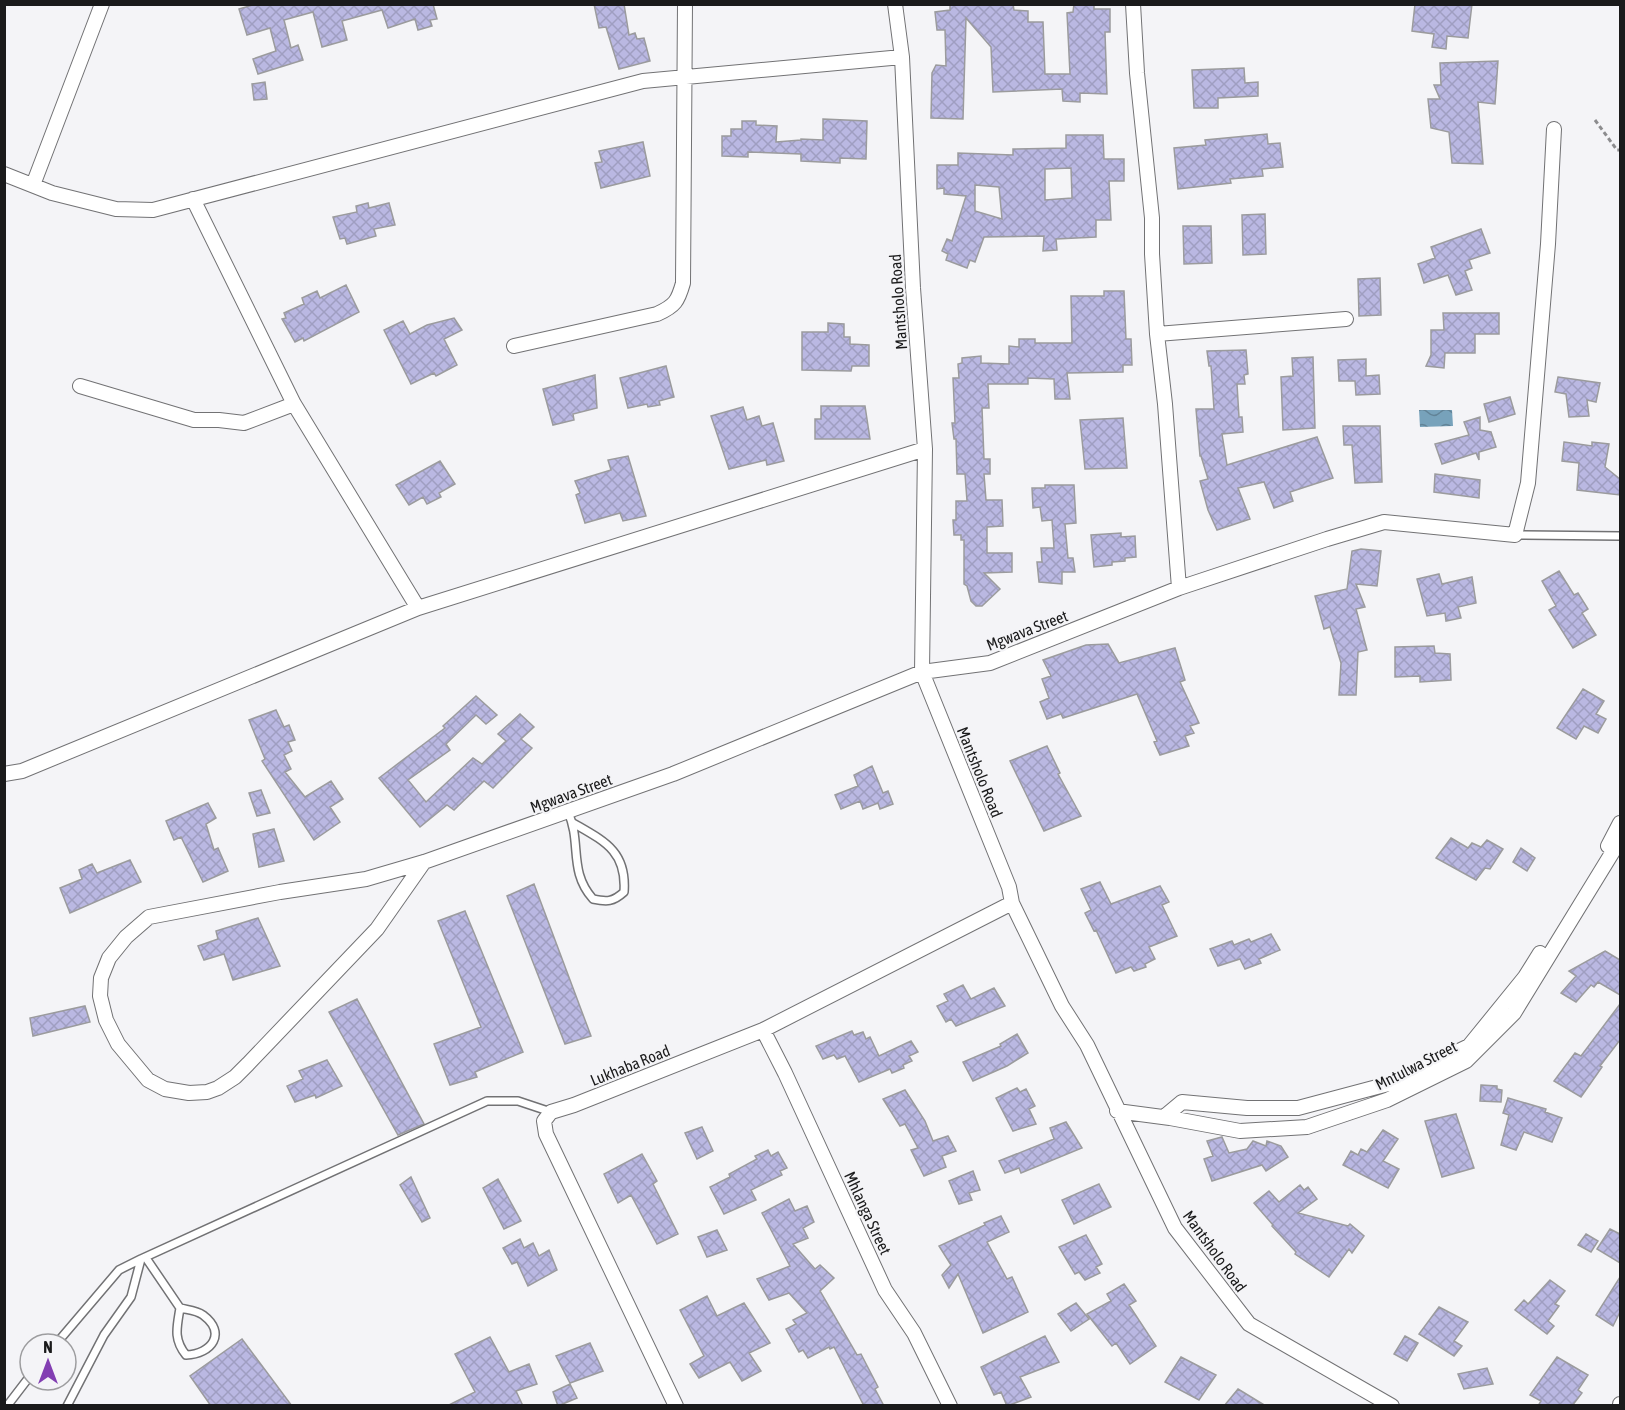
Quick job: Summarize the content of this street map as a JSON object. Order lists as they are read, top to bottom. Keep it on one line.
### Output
{"streets":{"street":["Mantsholo Road","Mgwava Street","Lukhaba Road","Mntulwa Street","Mhlanga Street"]},"crossings":[["Mantsholo Road","Mgwava Street"],["Mantsholo Road","Lukhaba Road"],["Mantsholo Road","Mntulwa Street"],["Lukhaba Road","Mhlanga Street"]],"north":"top"}
